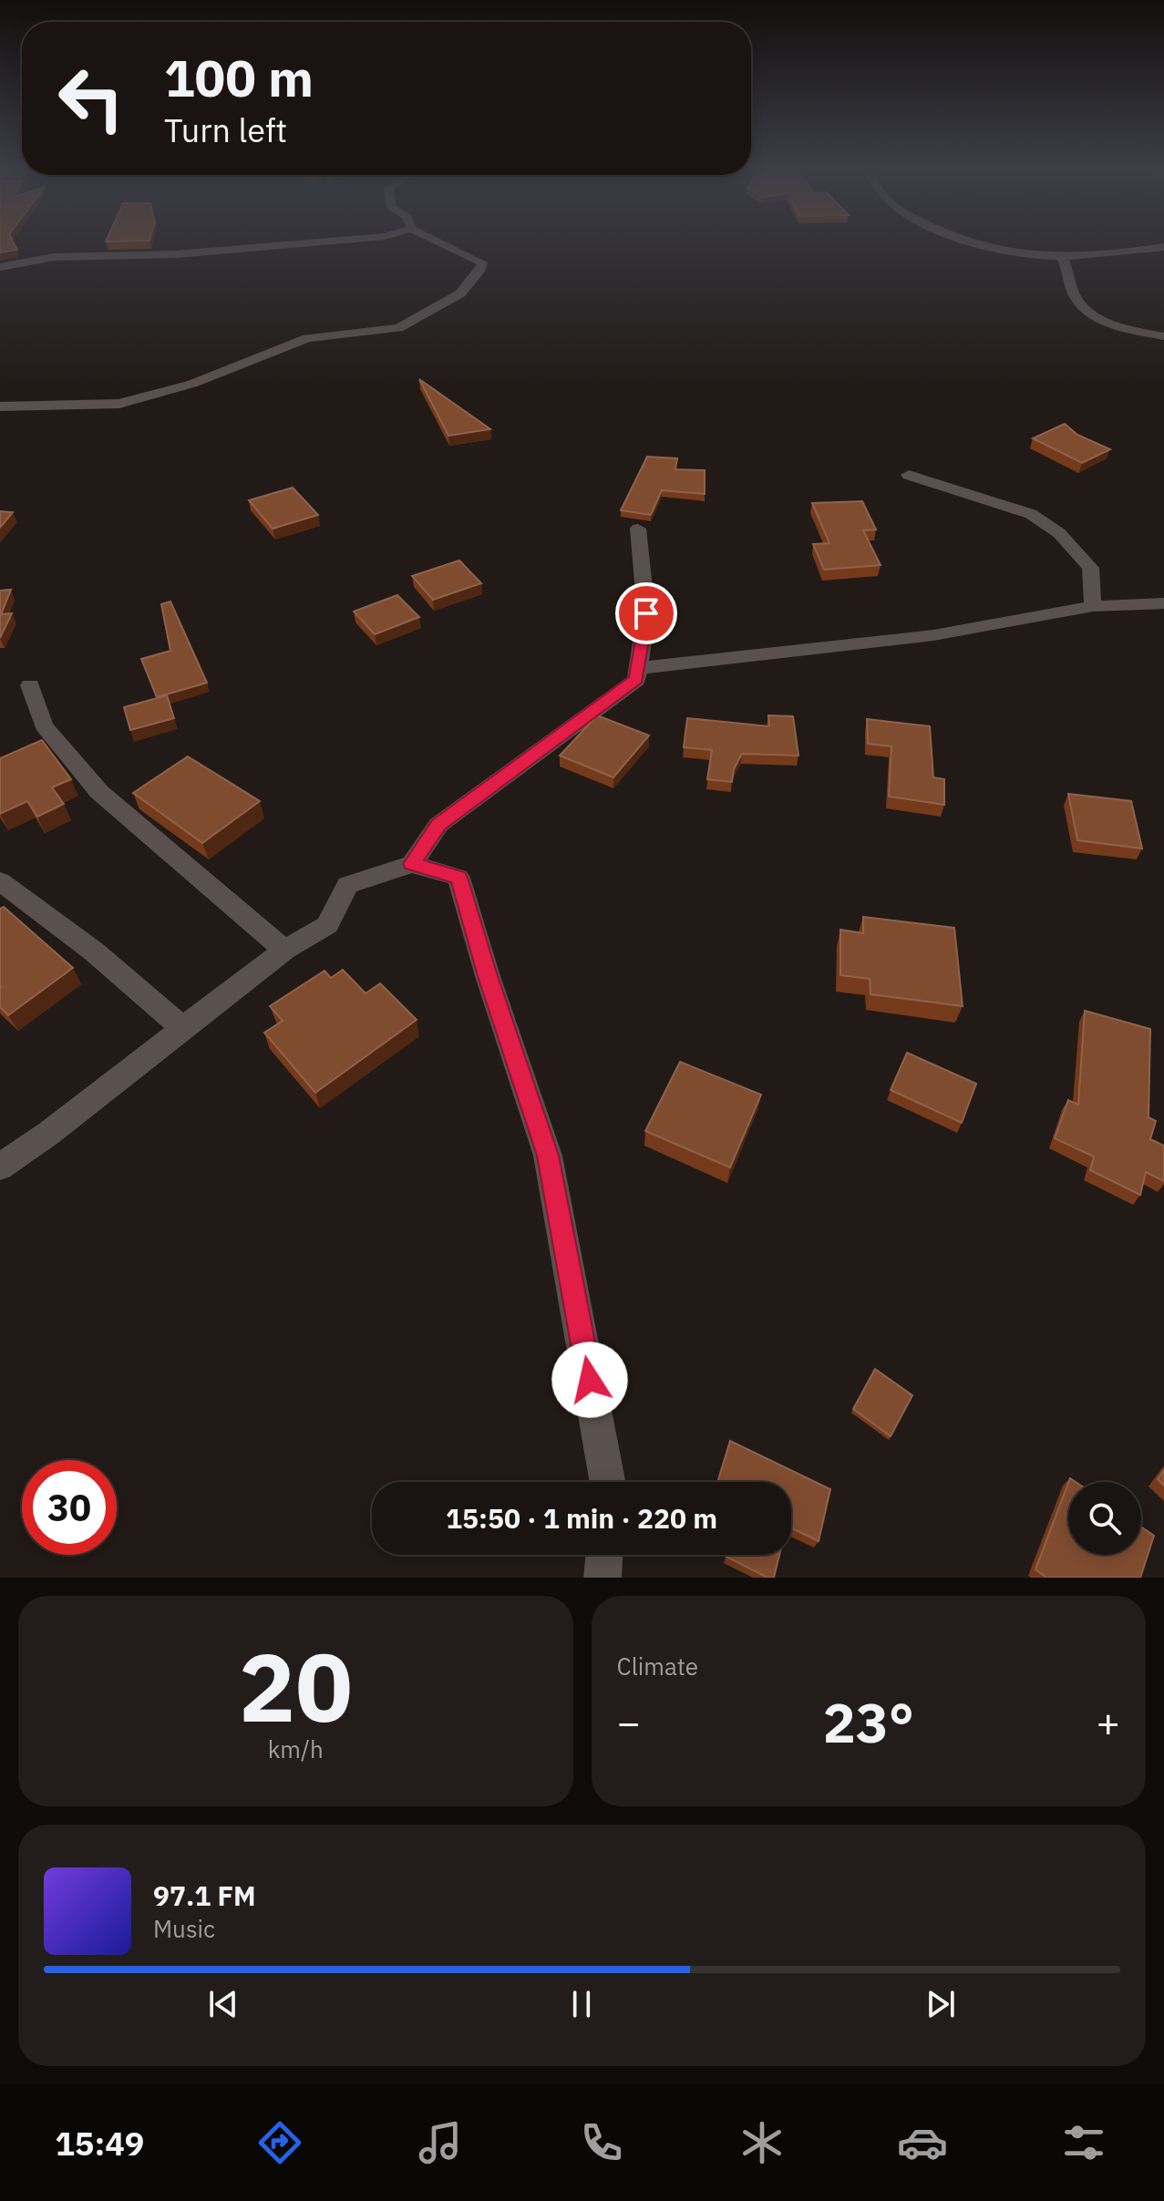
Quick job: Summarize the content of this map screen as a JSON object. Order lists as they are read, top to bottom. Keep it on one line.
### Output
{"page":{"turn":["100 m","Turn left"],"limit":"30","trip":"15:50 · 1 min · 220 m","tile":[["20","km/h"],"Climate"],"heat":["−","23°","+"],"song":["97.1 FM","Music"],"tabs":"15:49"}}
